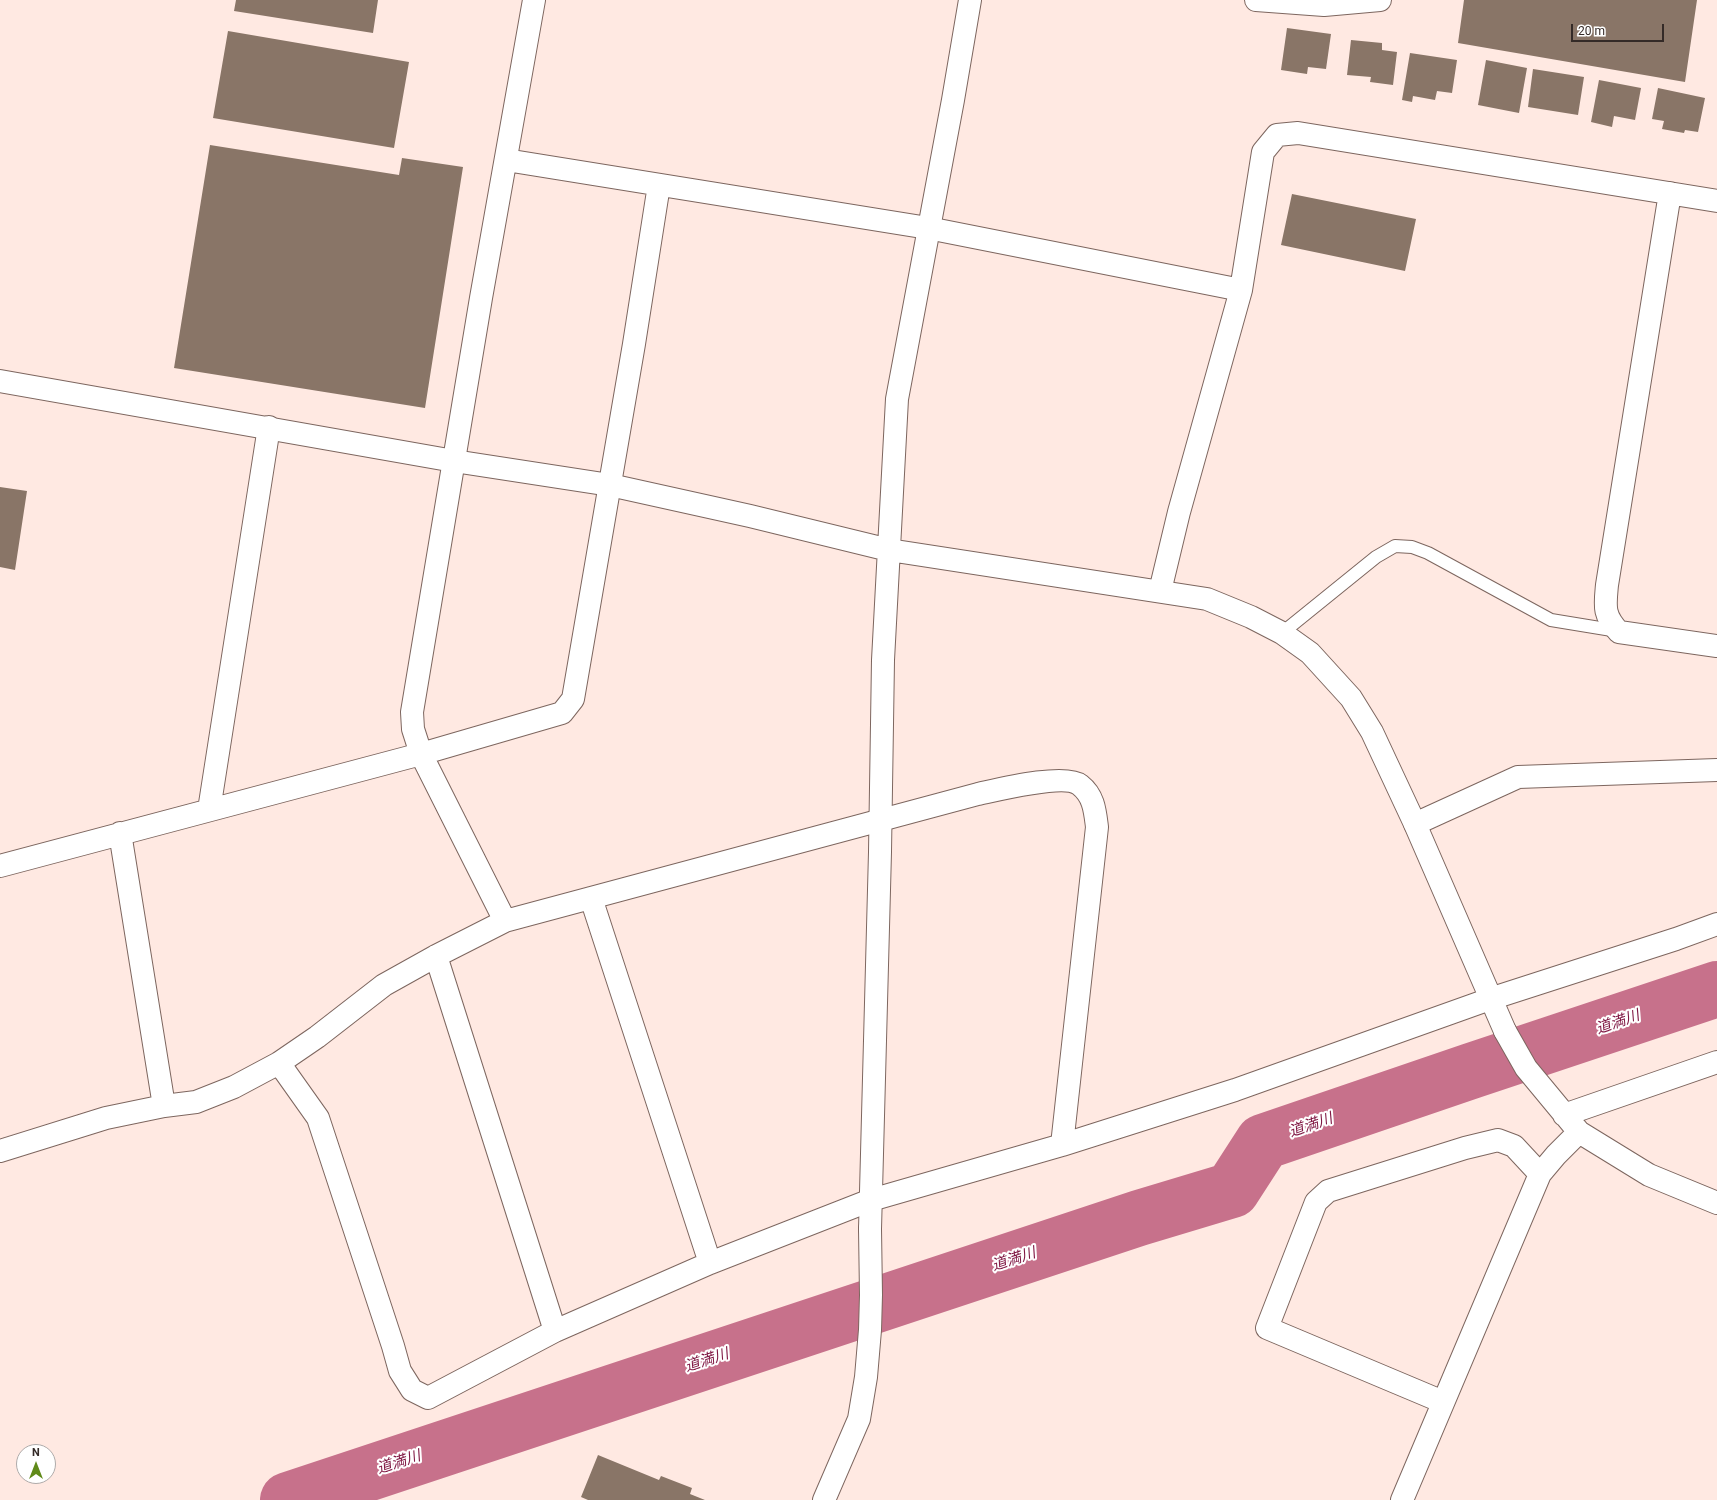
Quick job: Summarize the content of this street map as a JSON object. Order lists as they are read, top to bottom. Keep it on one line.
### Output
{"water":["道満川"],"scale_bar":"20 m","north":"top"}
